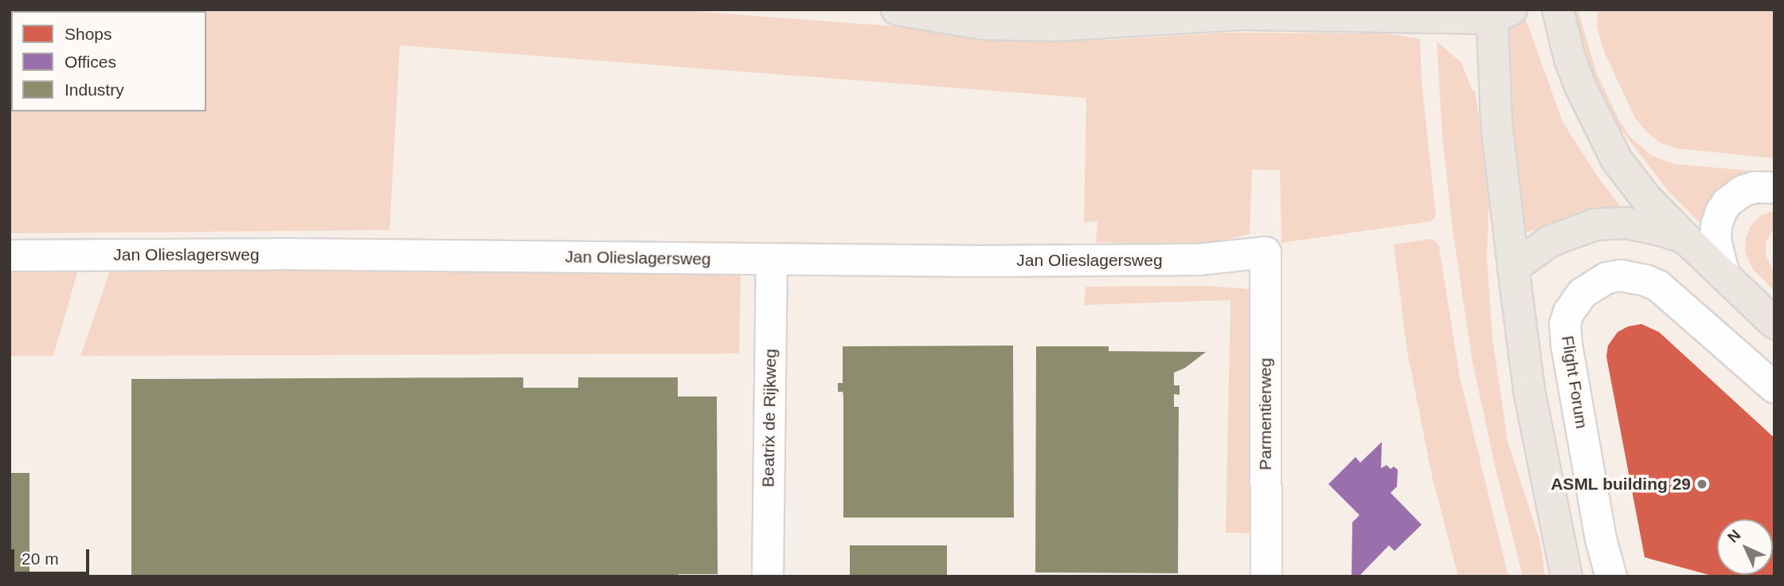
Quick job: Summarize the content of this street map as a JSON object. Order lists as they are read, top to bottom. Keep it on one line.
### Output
{"streets":{"street":["Jan Olieslagersweg","Flight Forum","Parmentierweg","Beatrix de Rijkweg"]},"crossings":[["Jan Olieslagersweg","Parmentierweg"],["Jan Olieslagersweg","Beatrix de Rijkweg"]],"places":["ASML building 29"],"legend":["Shops","Offices","Industry"],"scale_bar":"20 m","north":"top left"}
